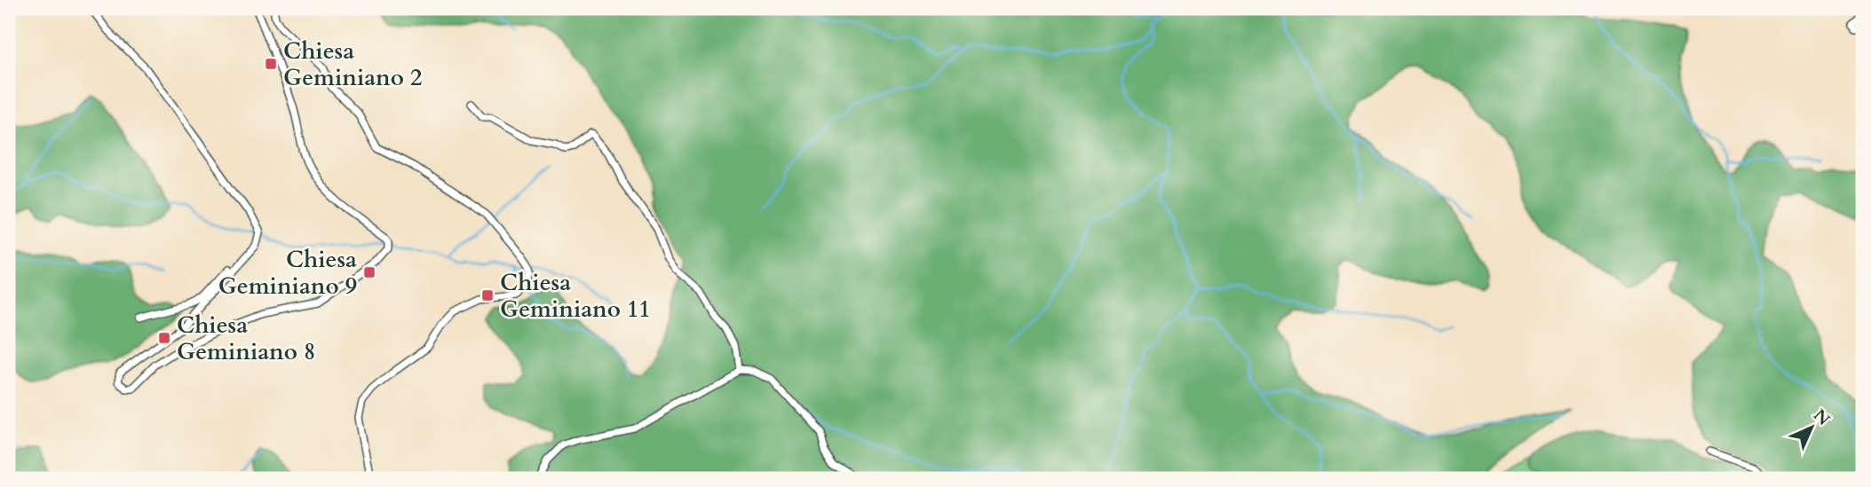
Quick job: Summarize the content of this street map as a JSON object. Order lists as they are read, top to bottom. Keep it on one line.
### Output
{"places":{"transit":["Chiesa Geminiano 2","Chiesa Geminiano 9","Chiesa Geminiano 11","Chiesa Geminiano 8"]},"north":"top right"}
